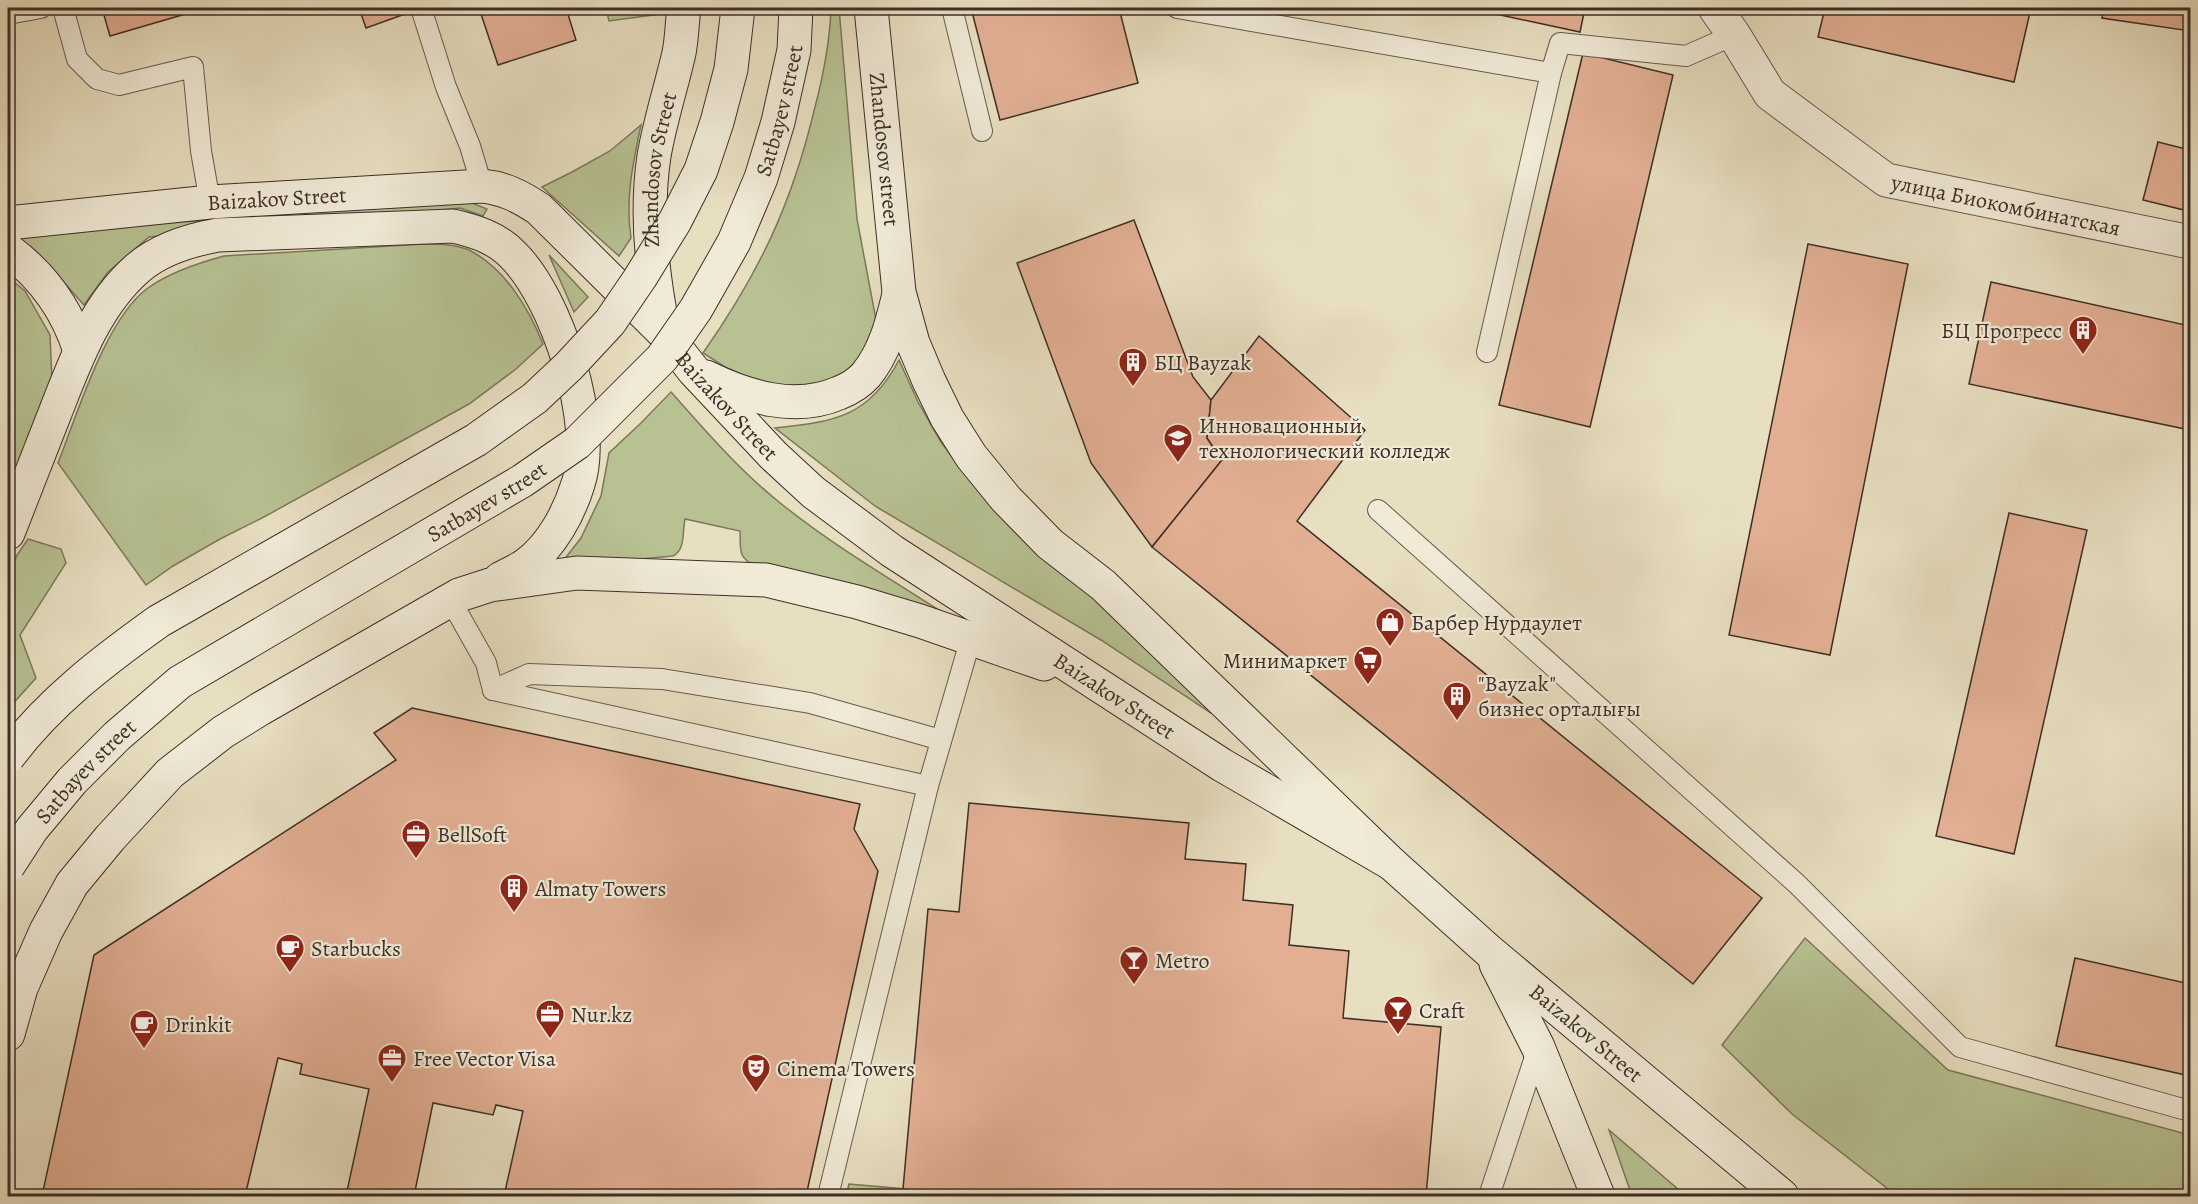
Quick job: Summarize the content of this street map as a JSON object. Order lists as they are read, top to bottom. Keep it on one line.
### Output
{"streets":{"main road":["Satbayev street","Zhandosov street","Zhandosov Street","Baizakov Street","улица Биокомбинатская"]},"crossings":[["Zhandosov street","Baizakov Street"],["Zhandosov Street","Baizakov Street"]],"places":{"building":["БЦ Прогресс","БЦ Bayzak","\"Bayzak\" бизнес орталығы","Almaty Towers"],"school or university":["Инновационный технологический колледж"],"shop":["Барбер Нурдаулет"],"supermarket":["Минимаркет"],"office":["BellSoft","Nur.kz","Free Vector Visa"],"cafe":["Starbucks","Drinkit"],"bar":["Metro","Craft"],"theatre":["Cinema Towers"]}}
